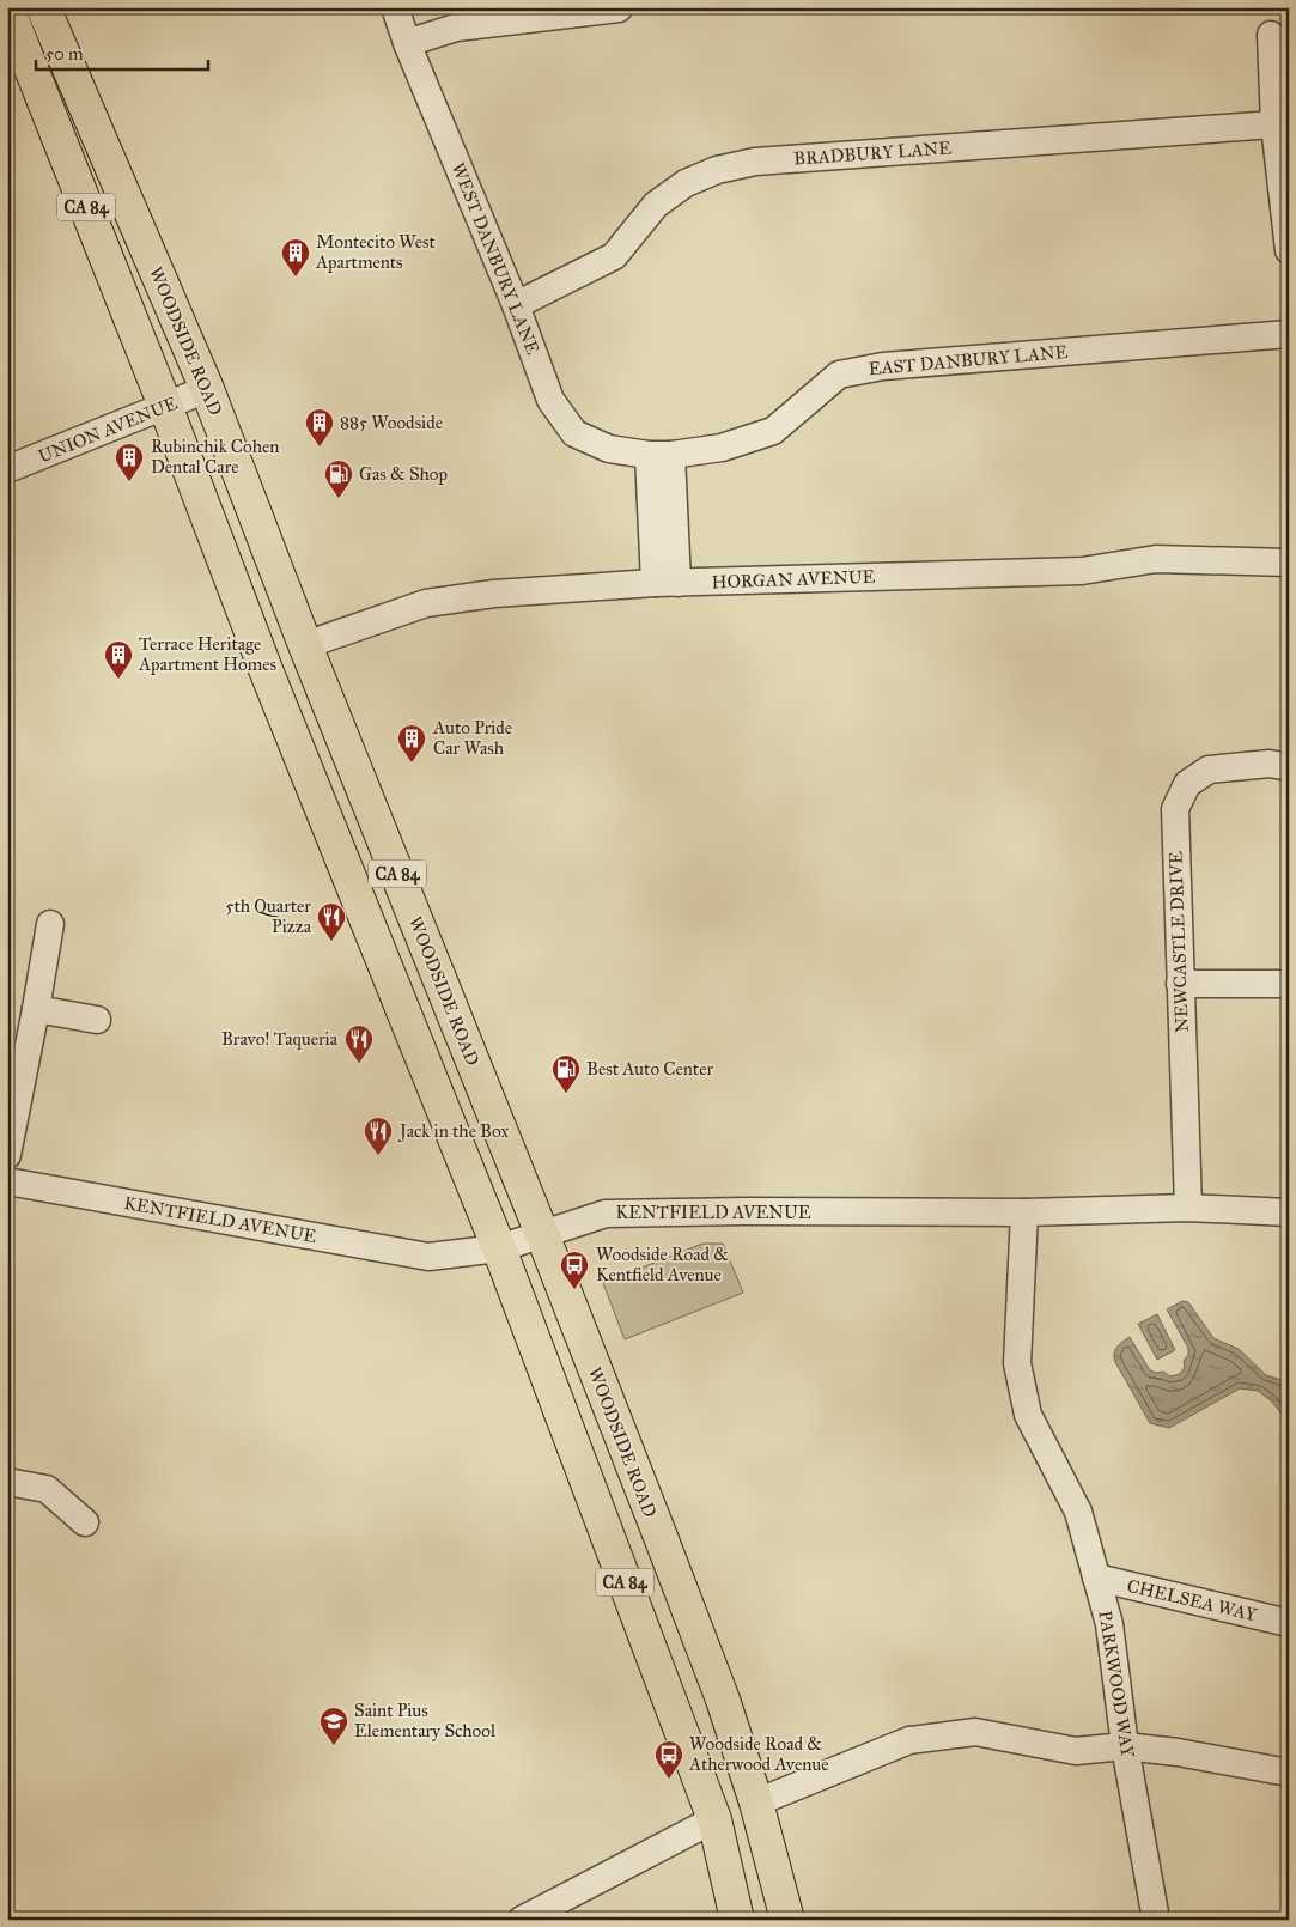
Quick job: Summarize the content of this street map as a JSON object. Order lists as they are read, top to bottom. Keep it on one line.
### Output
{"streets":{"main road":["CA 84","WOODSIDE ROAD"],"street":["BRADBURY LANE","WEST DANBURY LANE","EAST DANBURY LANE","UNION AVENUE","HORGAN AVENUE","NEWCASTLE DRIVE","KENTFIELD AVENUE","CHELSEA WAY","PARKWOOD WAY"]},"crossings":[["BRADBURY LANE","WEST DANBURY LANE"],["CA 84","UNION AVENUE"],["CA 84","KENTFIELD AVENUE"],["WEST DANBURY LANE","EAST DANBURY LANE"],["WOODSIDE ROAD","UNION AVENUE"],["WOODSIDE ROAD","HORGAN AVENUE"],["WOODSIDE ROAD","KENTFIELD AVENUE"],["NEWCASTLE DRIVE","KENTFIELD AVENUE"],["KENTFIELD AVENUE","PARKWOOD WAY"],["CHELSEA WAY","PARKWOOD WAY"]],"places":{"building":["Montecito West Apartments","885 Woodside","Rubinchik Cohen Dental Care","Terrace Heritage Apartment Homes","Auto Pride Car Wash"],"fuel station":["Gas & Shop","Best Auto Center"],"restaurant":["5th Quarter Pizza","Bravo! Taqueria","Jack in the Box"],"bus stop":["Woodside Road & Kentfield Avenue","Woodside Road & Atherwood Avenue"],"school or university":["Saint Pius Elementary School"]},"scale_bar":"50 m"}
